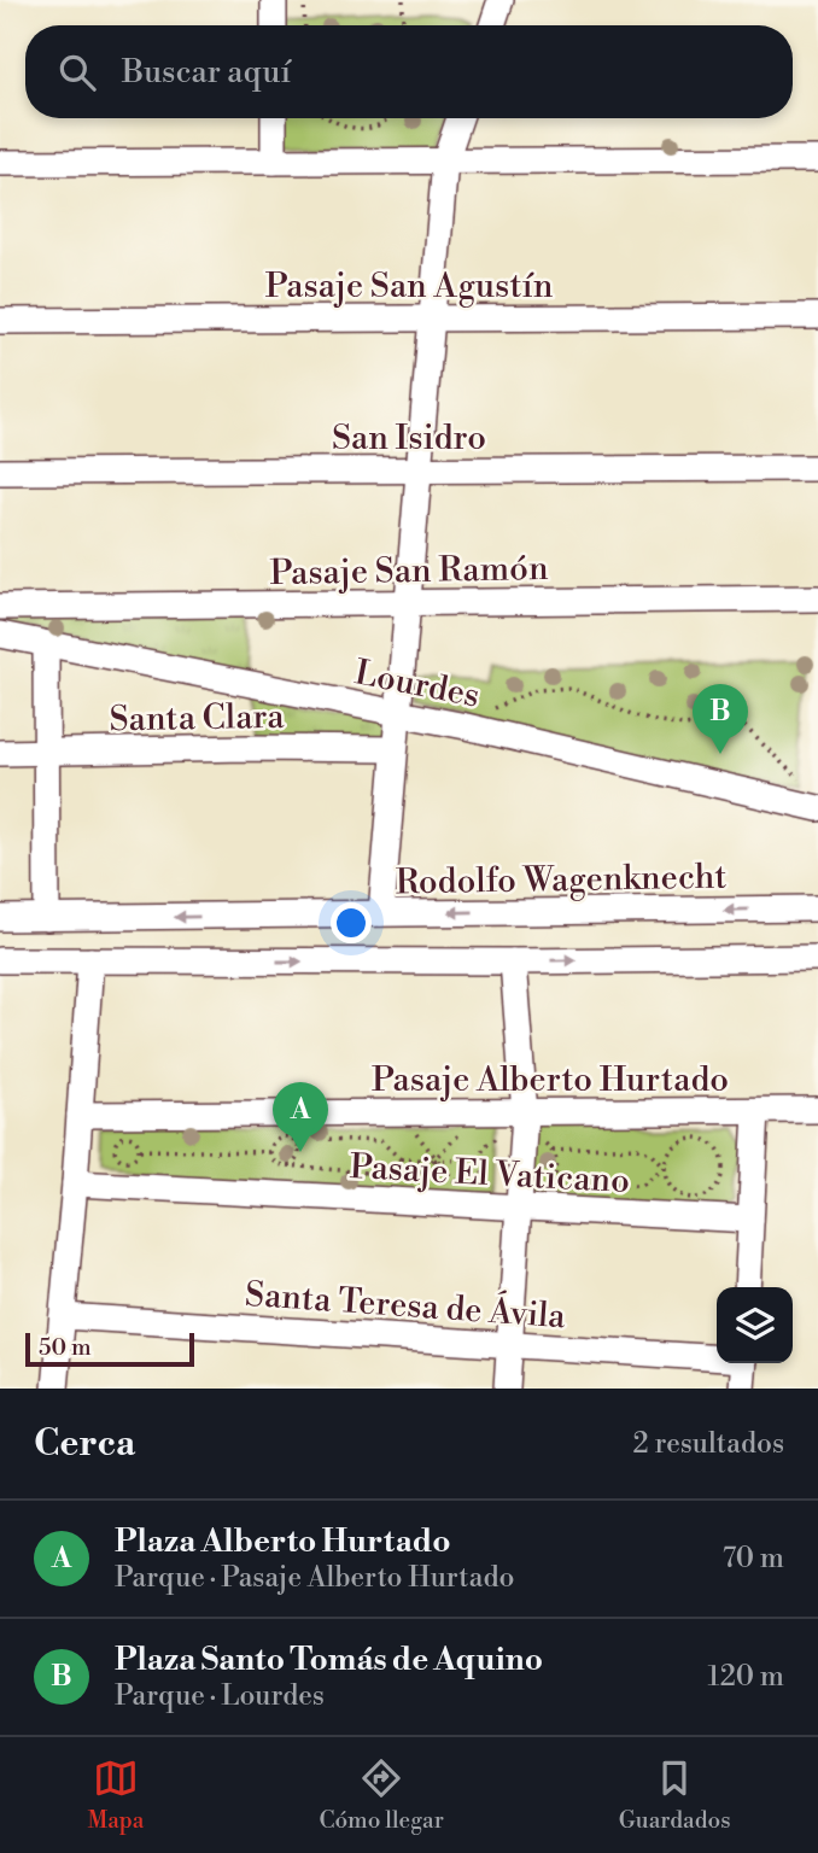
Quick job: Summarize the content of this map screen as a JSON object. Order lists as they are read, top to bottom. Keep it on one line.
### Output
{"streets":{"street":["Pasaje San Agustín","San Isidro","Pasaje San Ramón","Lourdes","Santa Clara","Rodolfo Wagenknecht","Pasaje Alberto Hurtado","Pasaje El Vaticano","Santa Teresa de Ávila"]},"scale_bar":"50 m","page":{"search":"Buscar aquí","pins":["B","A"],"scale":"50 m","heading":["Cerca","2 resultados"],"list":[{"mark":"A","name":"Plaza Alberto Hurtado","note":"Parque · Pasaje Alberto Hurtado","value":"70 m"},{"mark":"B","name":"Plaza Santo Tomás de Aquino","note":"Parque · Lourdes","value":"120 m"}],"nav":["Mapa","Cómo llegar","Guardados"]}}
